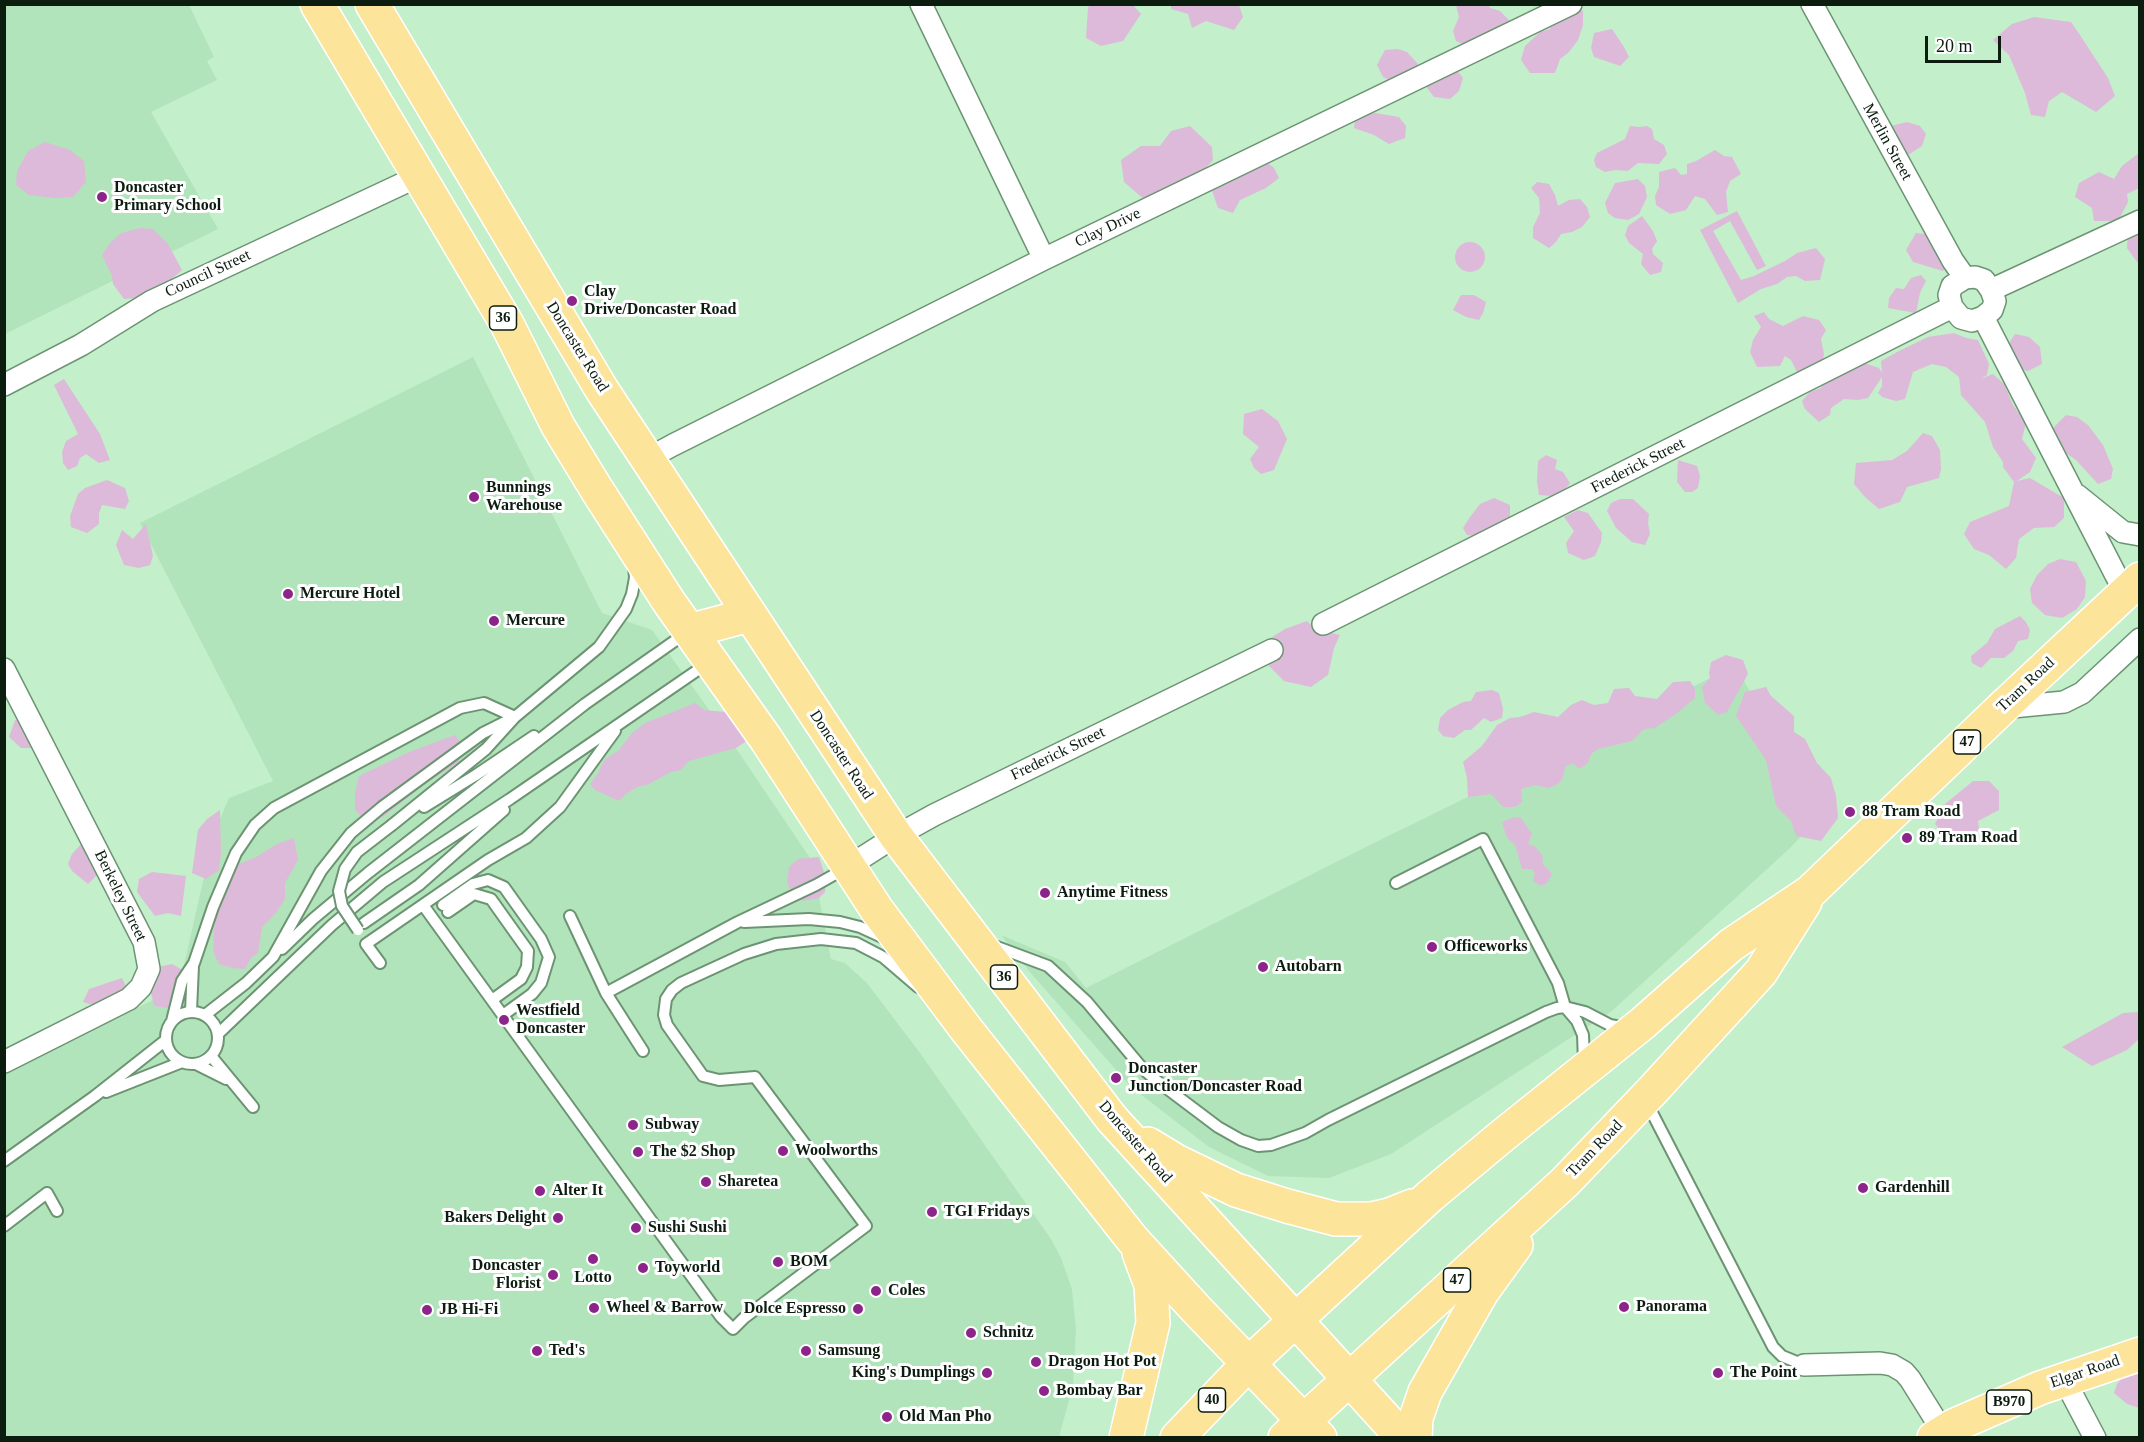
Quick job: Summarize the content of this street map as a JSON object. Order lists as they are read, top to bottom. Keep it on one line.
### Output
{"streets":{"main road":["36","Doncaster Road","Tram Road","47","Elgar Road","40","B970"],"street":["Merlin Street","Clay Drive","Council Street","Frederick Street","Berkeley Street"]},"crossings":[["Merlin Street","Frederick Street"],["Clay Drive","Doncaster Road"],["Council Street","36"],["36","Frederick Street"],["36","Tram Road"],["36","47"],["36","40"],["Doncaster Road","Frederick Street"],["Doncaster Road","Tram Road"],["Doncaster Road","47"],["Tram Road","47"],["47","40"]],"places":["Doncaster Primary School","Clay Drive/Doncaster Road","Bunnings Warehouse","Mercure Hotel","Mercure","88 Tram Road","89 Tram Road","Anytime Fitness","Officeworks","Autobarn","Westfield Doncaster","Doncaster Junction/Doncaster Road","Subway","Woolworths","The $2 Shop","Sharetea","Gardenhill","Alter It","TGI Fridays","Bakers Delight","Sushi Sushi","Lotto","BOM","Toyworld","Doncaster Florist","Coles","Panorama","Wheel & Barrow","Dolce Espresso","JB Hi-Fi","Schnitz","Ted's","Samsung","Dragon Hot Pot","King's Dumplings","The Point","Bombay Bar","Old Man Pho"],"scale_bar":"20 m"}
